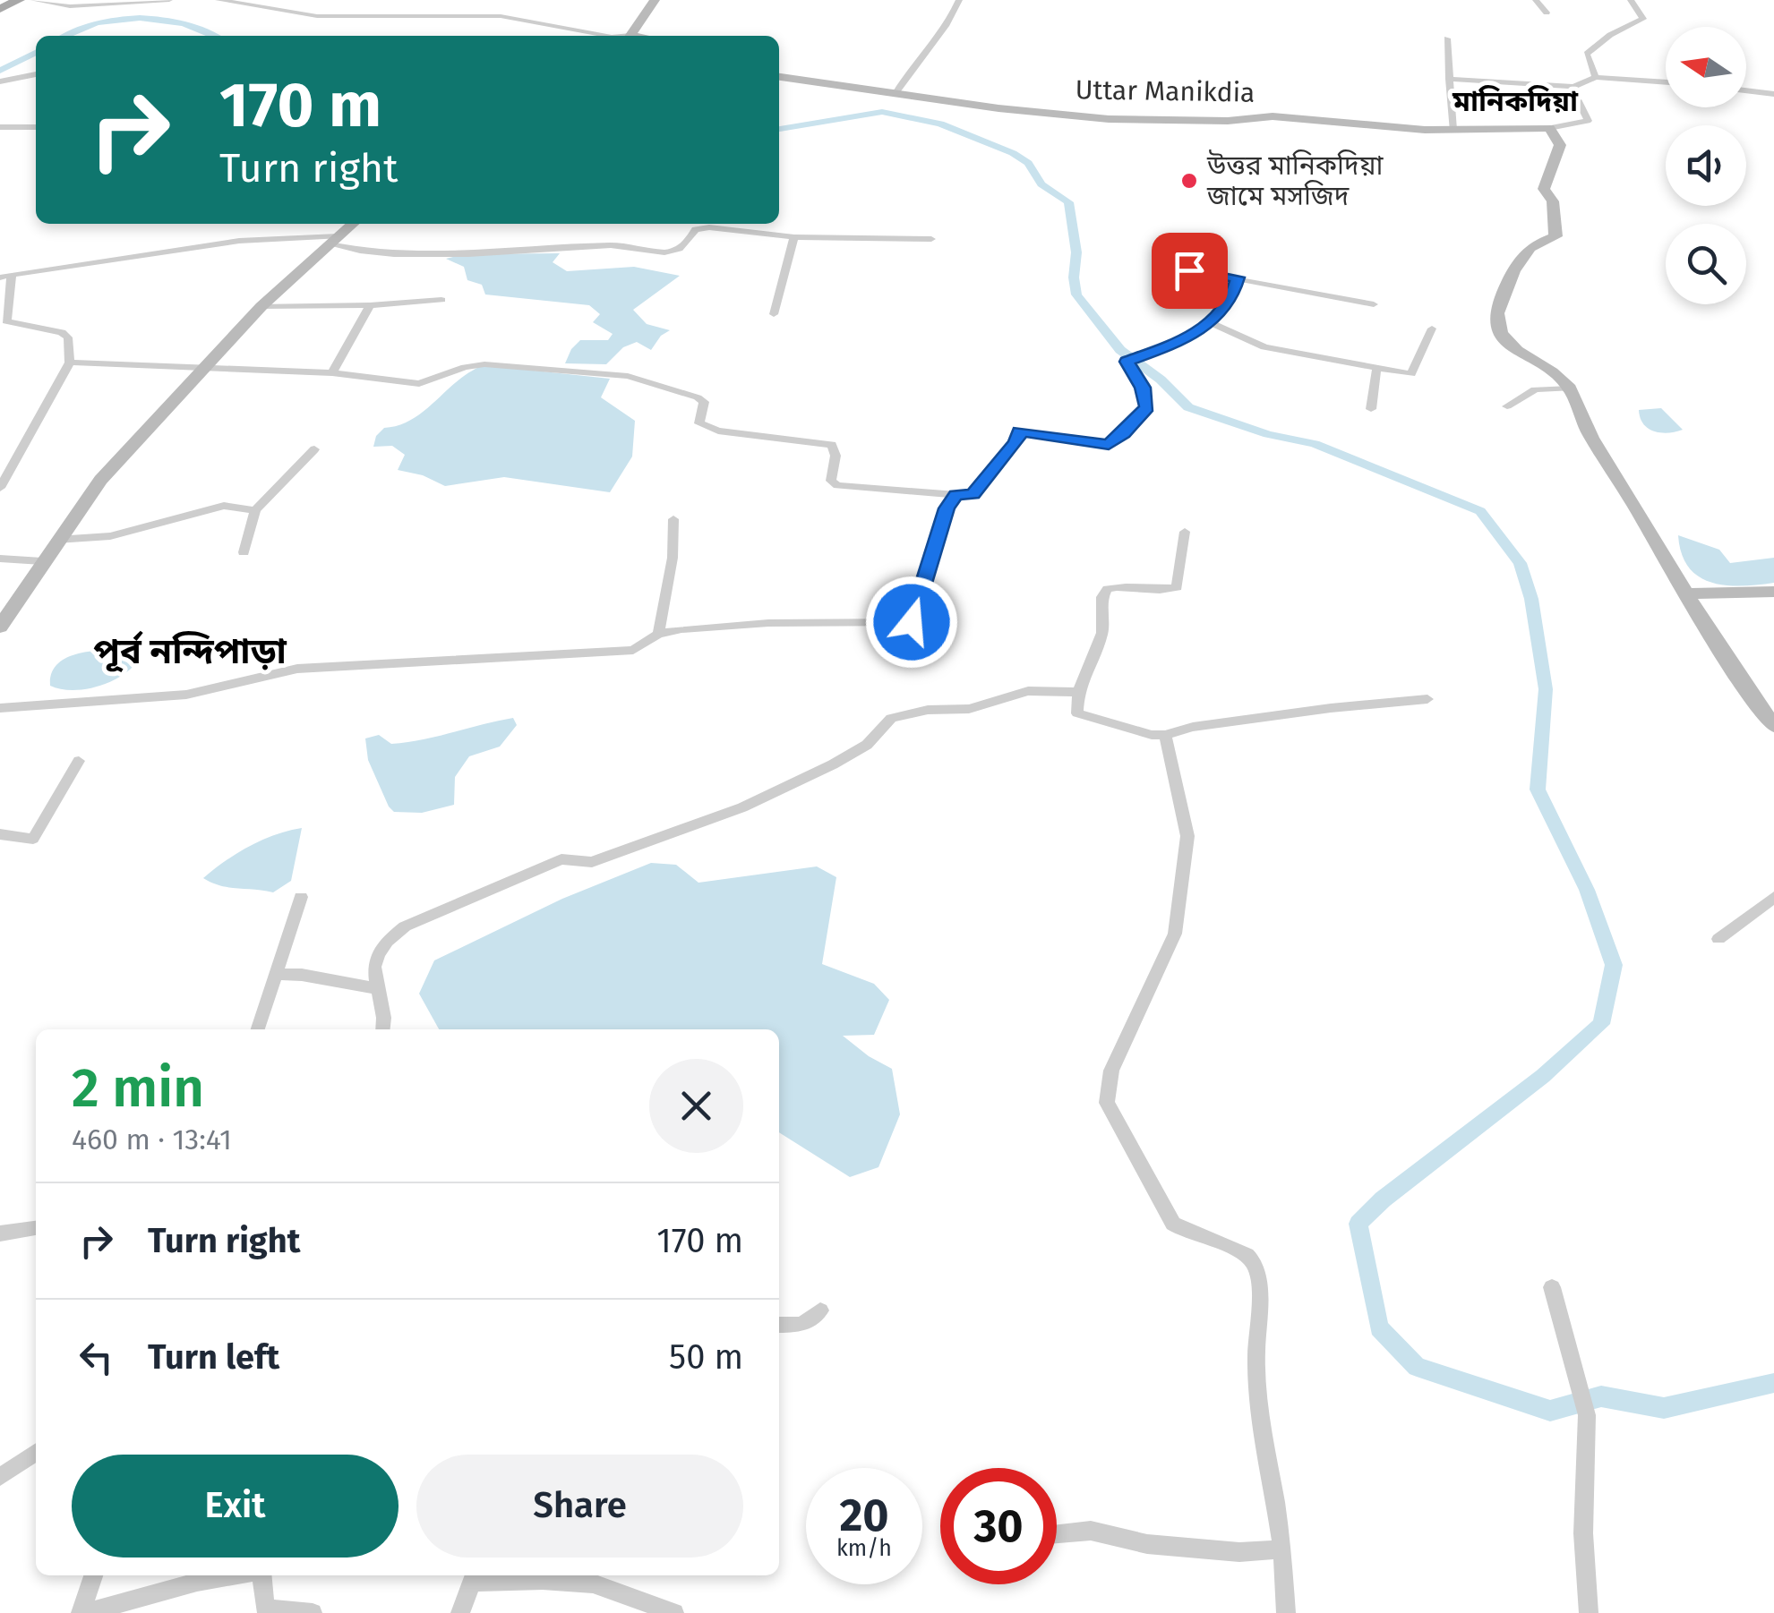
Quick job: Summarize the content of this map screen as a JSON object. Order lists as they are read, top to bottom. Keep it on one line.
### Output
{"streets":{"main road":["Uttar Manikdia"]},"districts":["মানিকদিয়া","পূর্ব নন্দিপাড়া"],"places":["উত্তর মানিকদিয়া জামে মসজিদ"],"north":"left","page":{"turn":["170 m","Turn right"],"heading":["2 min","460 m · 13:41"],"list":[{"name":"Turn right","value":"170 m"},{"name":"Turn left","value":"50 m"}],"buttons":["Exit","Share"],"speed":"20 km/h","limit":"30"}}
